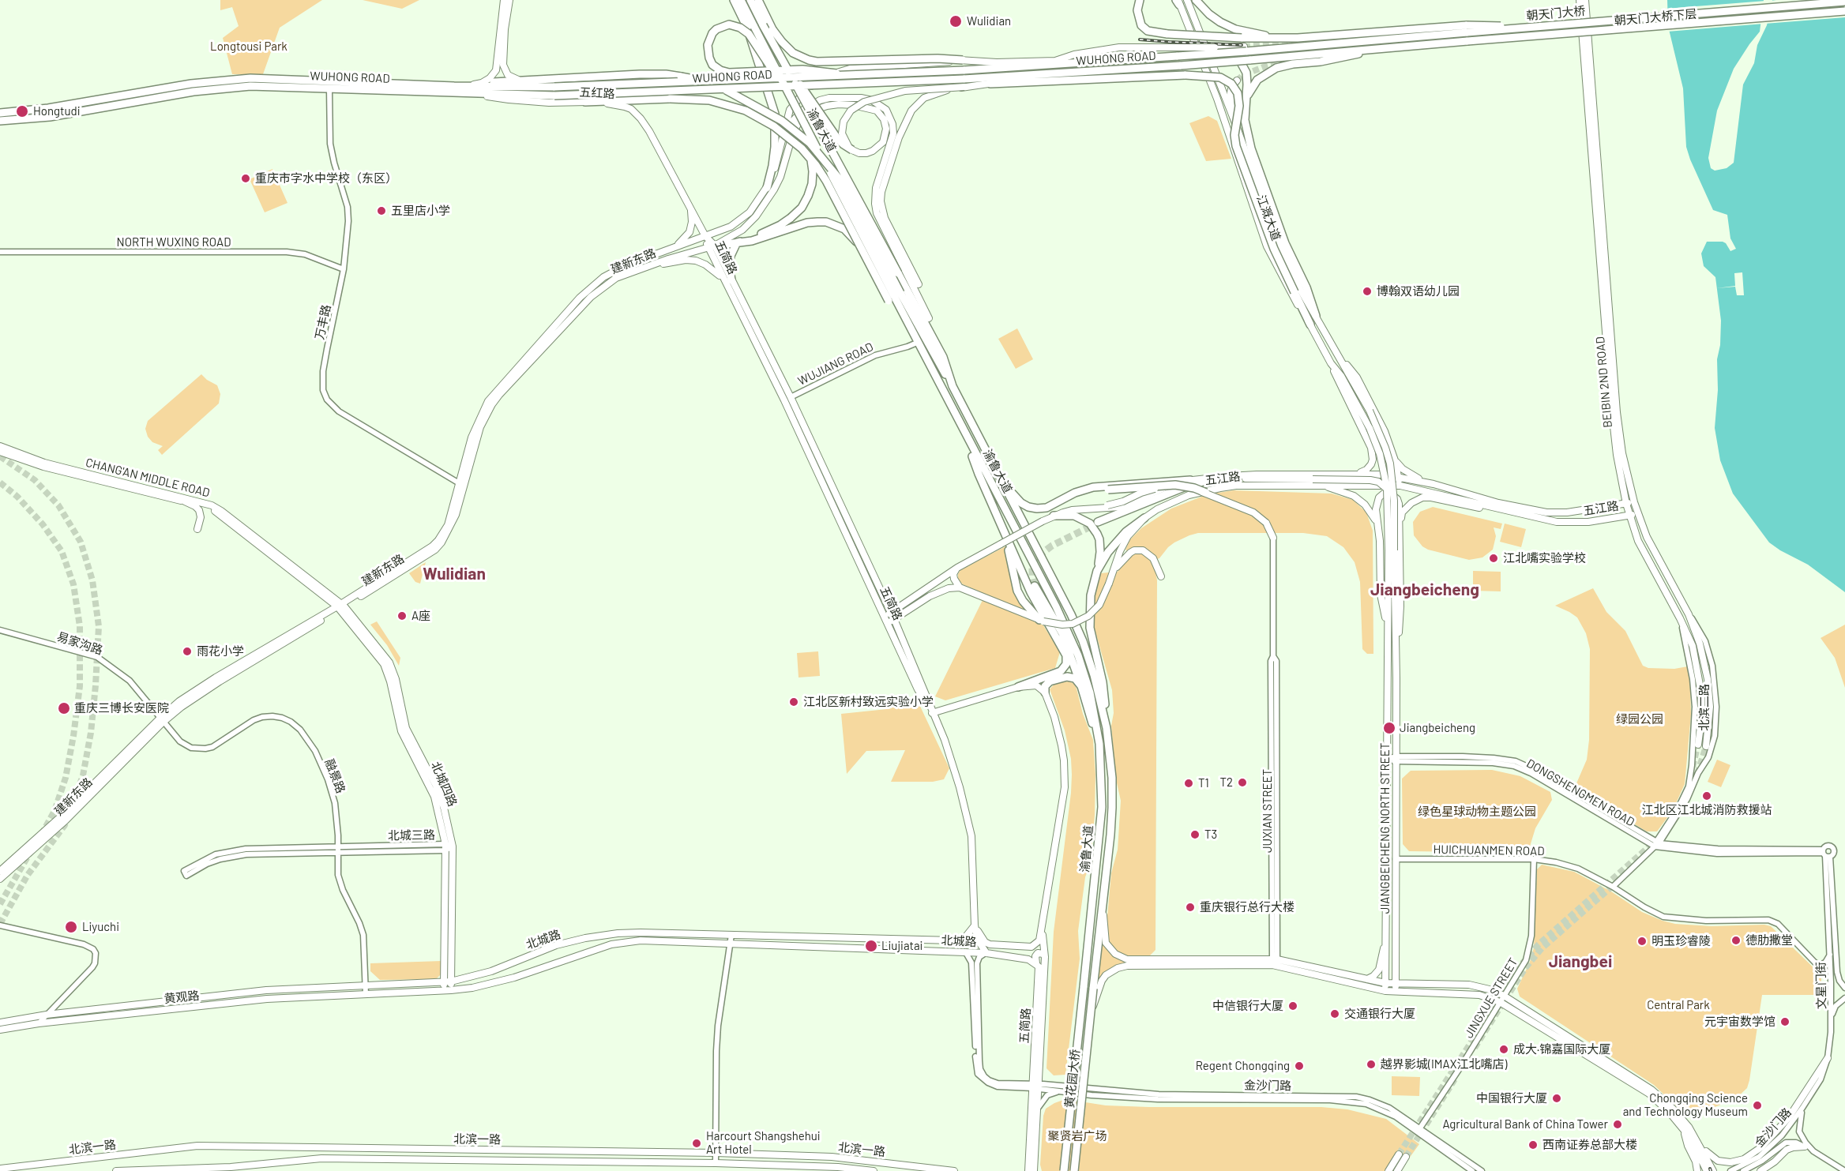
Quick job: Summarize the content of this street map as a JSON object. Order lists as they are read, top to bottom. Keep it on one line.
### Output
{"streets":{"highway":["朝天门大桥","WUHONG ROAD","渝鲁大道","黄花园大桥"],"main road":["朝天门大桥下层","五红路","江溉大道","五简路","建新东路","BEIBIN 2ND ROAD","CHANG'AN MIDDLE ROAD","五江路","北城四路","JIANGBEICHENG NORTH STREET","北城路","黄观路","北滨一路"],"street":["NORTH WUXING ROAD","万丰路","WUJIANG ROAD","易家沟路","北滨二路","融景路","DONGSHENGMEN ROAD","JUXIAN STREET","北城三路","HUICHUANMEN ROAD","文星门街","JINGXUE STREET","金沙门路"]},"crossings":[["朝天门大桥","朝天门大桥下层"],["朝天门大桥","WUHONG ROAD"],["朝天门大桥下层","WUHONG ROAD"],["WUHONG ROAD","五红路"],["WUHONG ROAD","万丰路"],["五红路","五简路"],["五红路","建新东路"],["渝鲁大道","WUJIANG ROAD"],["渝鲁大道","黄花园大桥"],["江溉大道","JIANGBEICHENG NORTH STREET"],["NORTH WUXING ROAD","万丰路"],["五简路","建新东路"],["五简路","WUJIANG ROAD"],["五简路","五江路"],["五简路","北城路"],["五简路","金沙门路"],["建新东路","万丰路"],["建新东路","CHANG'AN MIDDLE ROAD"],["建新东路","易家沟路"],["建新东路","融景路"],["建新东路","北城四路"],["BEIBIN 2ND ROAD","五江路"],["BEIBIN 2ND ROAD","北滨二路"],["CHANG'AN MIDDLE ROAD","北城四路"],["易家沟路","融景路"],["北滨二路","DONGSHENGMEN ROAD"],["北滨二路","HUICHUANMEN ROAD"],["融景路","北城三路"],["融景路","北城路"],["融景路","黄观路"],["北城四路","北城三路"],["北城四路","北城路"],["DONGSHENGMEN ROAD","JIANGBEICHENG NORTH STREET"],["DONGSHENGMEN ROAD","文星门街"],["JIANGBEICHENG NORTH STREET","HUICHUANMEN ROAD"],["HUICHUANMEN ROAD","文星门街"],["HUICHUANMEN ROAD","JINGXUE STREET"],["北城路","黄观路"],["文星门街","金沙门路"],["JINGXUE STREET","金沙门路"]],"districts":["Wulidian","Jiangbeicheng","Jiangbei"],"parks":["Longtousi Park","绿园公园","绿色星球动物主题公园","Central Park","聚贤岩广场"],"places":["Wulidian","Hongtudi","重庆市字水中学校（东区）","五里店小学","博翰双语幼儿园","江北嘴实验学校","A座","雨花小学","江北区新村致远实验小学","重庆三博长安医院","Jiangbeicheng","T2","T1","江北区江北城消防救援站","T3","重庆银行总行大楼","Liyuchi","德肋撒堂","明玉珍睿陵","Liujiatai","中信银行大厦","交通银行大厦","元宇宙数学馆","成大·锦嘉国际大厦","越界影城(IMAX江北嘴店)","Regent Chongqing","中国银行大厦","Chongqing Science and Technology Museum","Agricultural Bank of China Tower","Harcourt Shangshehui Art Hotel","西南证券总部大楼"]}
